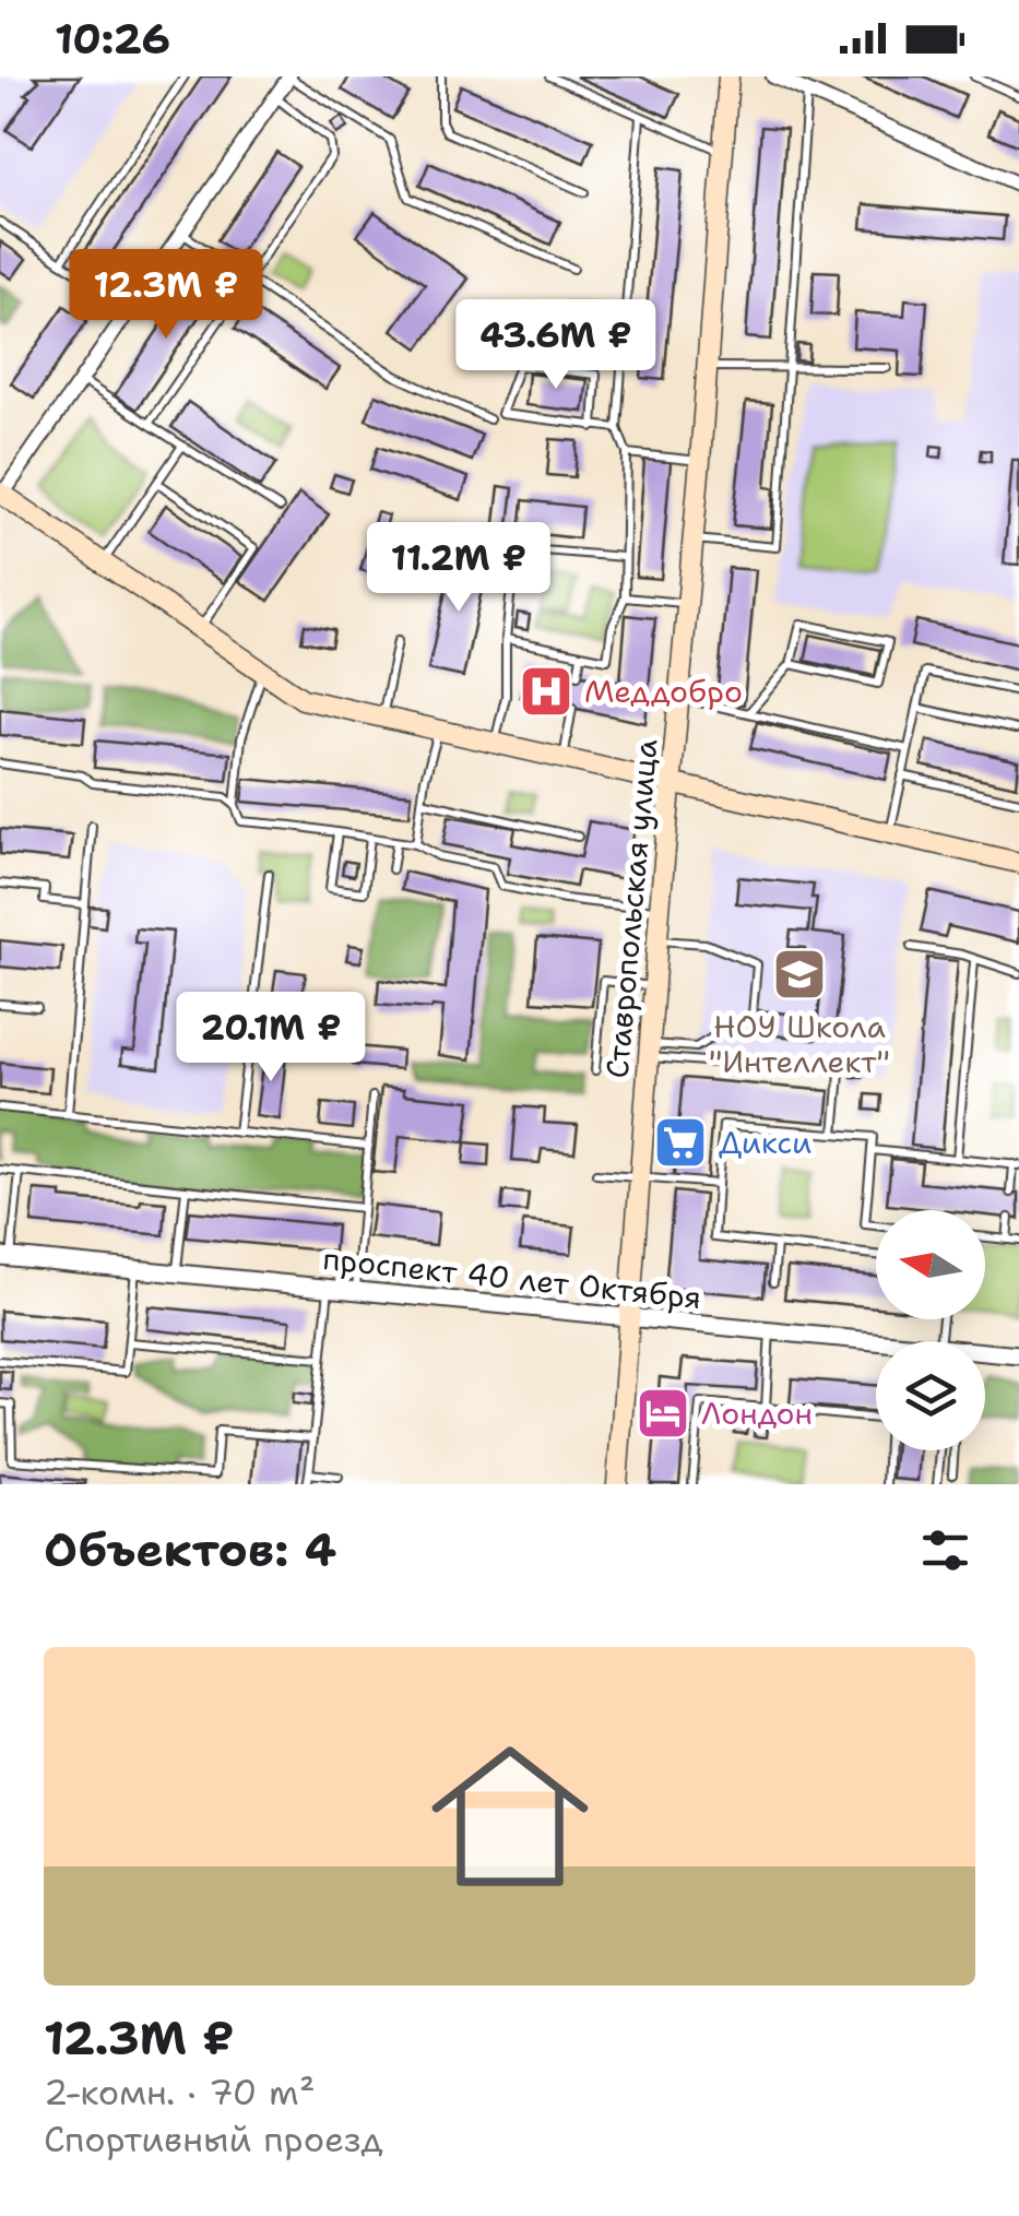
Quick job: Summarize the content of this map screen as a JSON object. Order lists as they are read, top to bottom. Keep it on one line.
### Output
{"streets":{"main road":["Ставропольская улица"],"street":["проспект 40 лет Октября"]},"crossings":[["Ставропольская улица","проспект 40 лет Октября"]],"places":{"hospital":["Меддобро"],"school or university":["НОУ Школа \"Интеллект\""],"supermarket":["Дикси"],"hotel":["Лондон"]},"north":"left","page":{"status":"10:26","price":["12.3M ₽","43.6M ₽","11.2M ₽","20.1M ₽"],"heading":"Объектов: 4","list":[{"name":"12.3M ₽","note":"2-комн. · 70 m² · Спортивный проезд"}]}}
